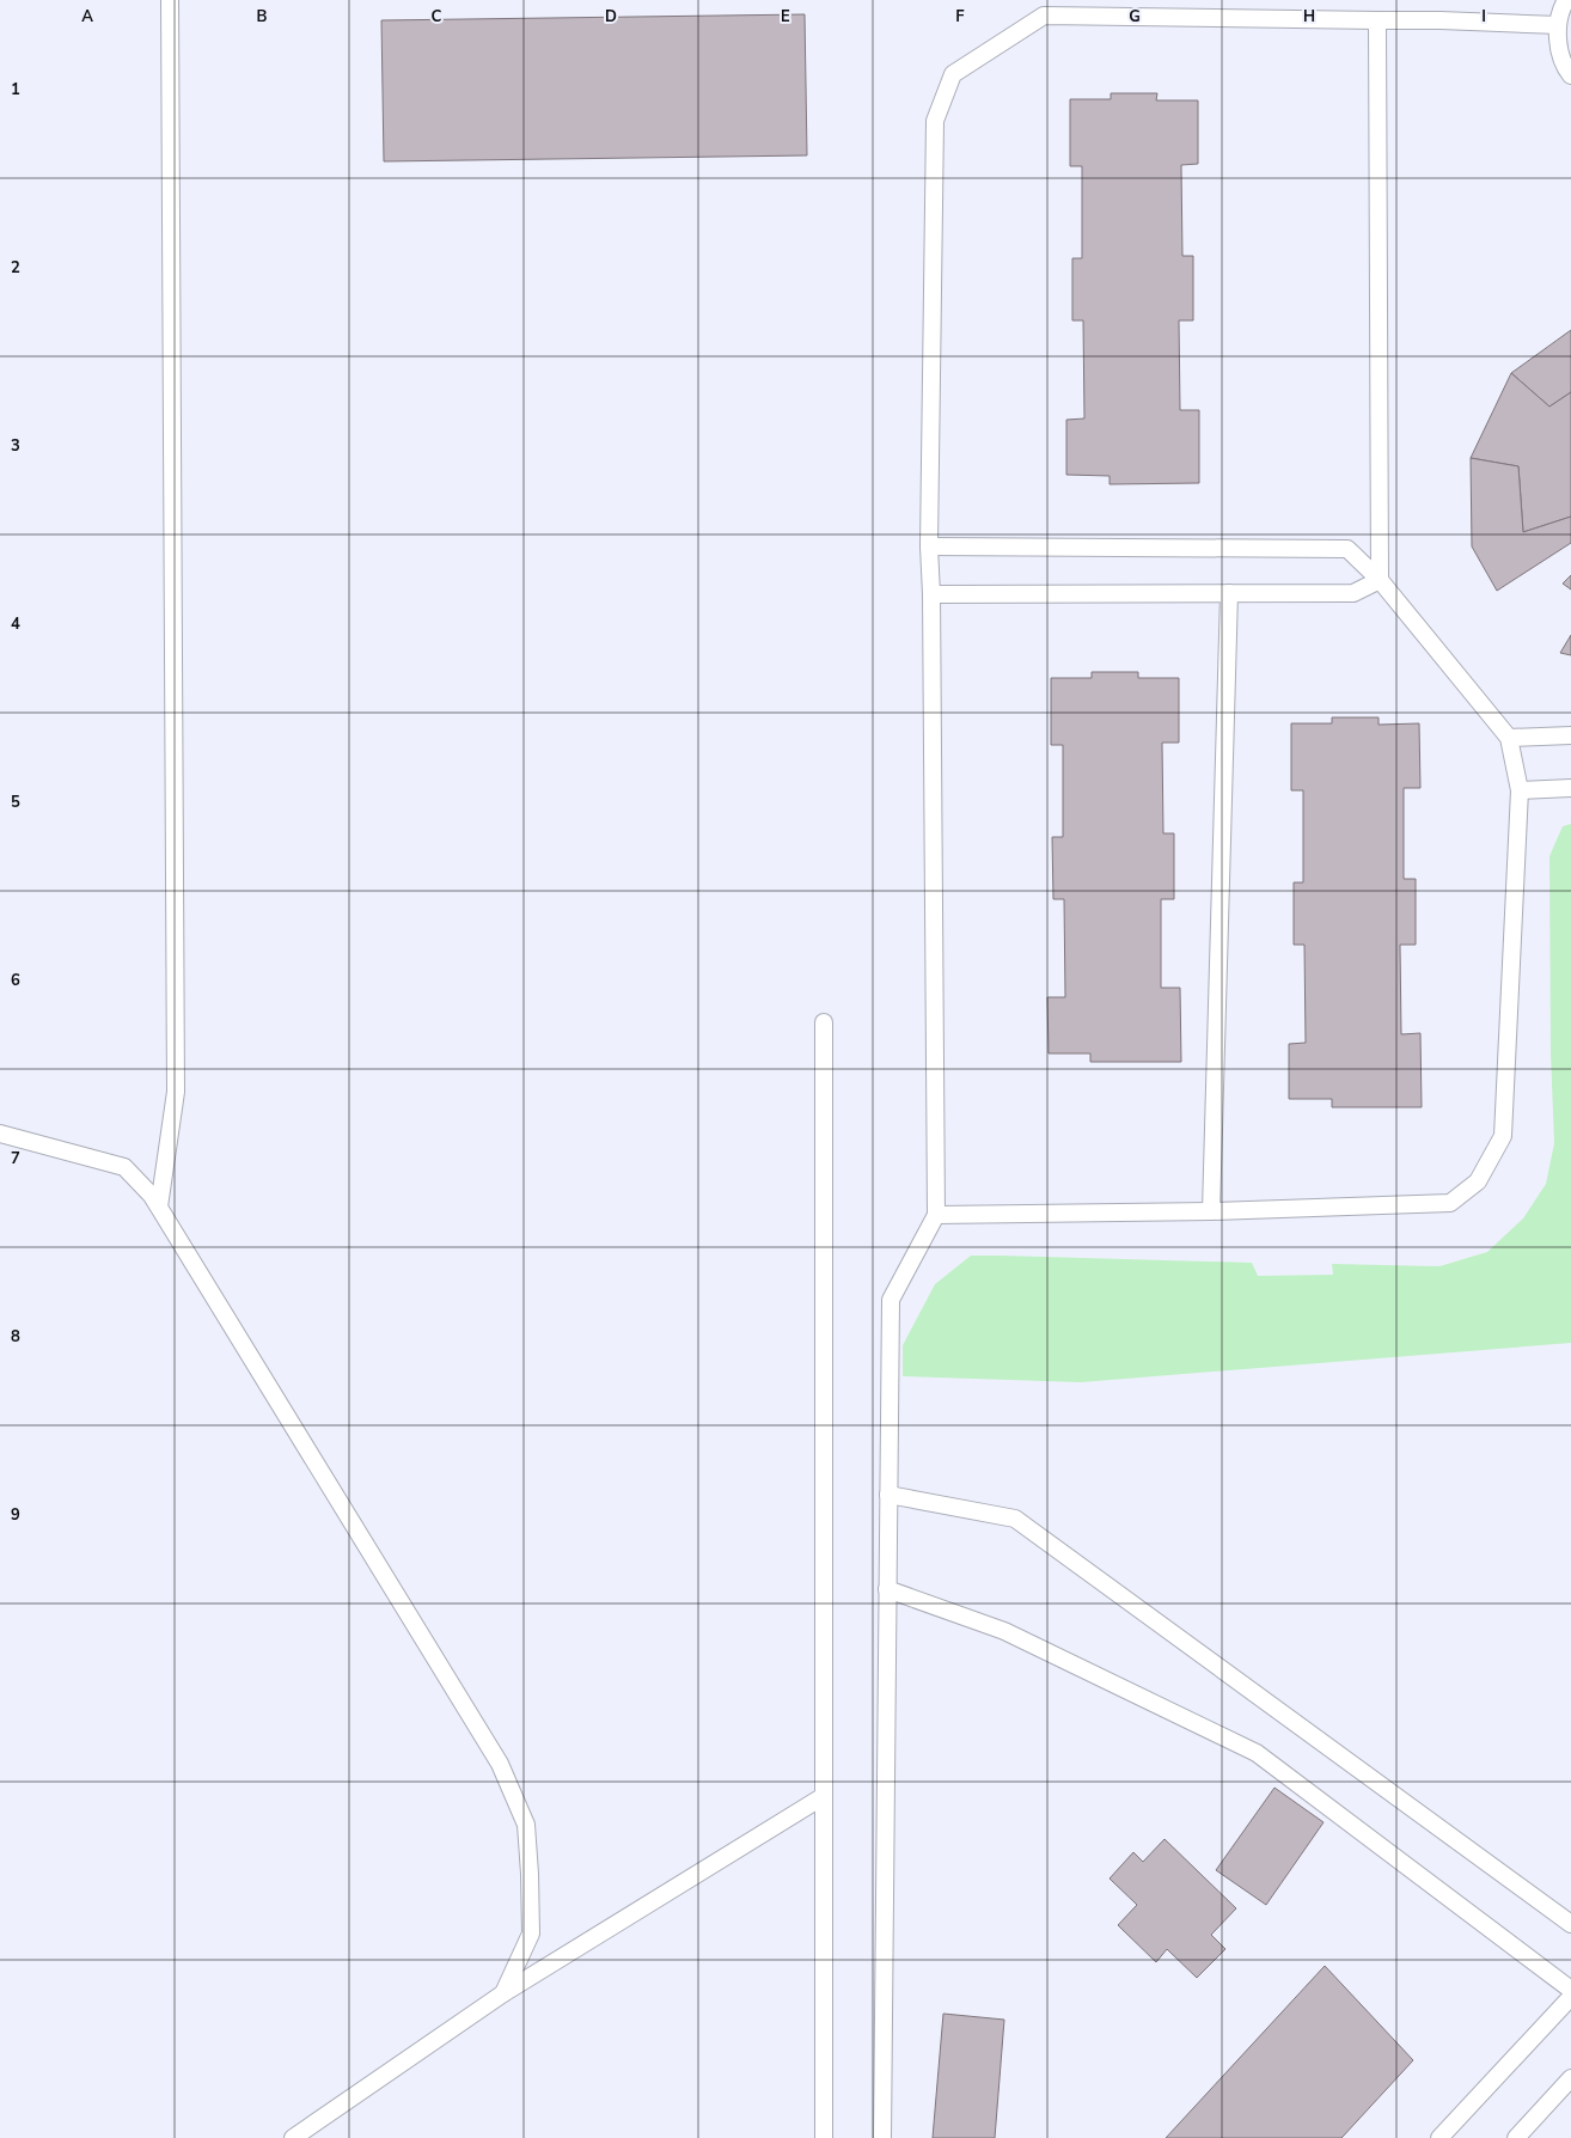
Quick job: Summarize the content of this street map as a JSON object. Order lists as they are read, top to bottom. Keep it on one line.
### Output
{"grid":{"columns":["A","B","C","D","E","F","G","H","I"],"rows":["1","2","3","4","5","6","7","8","9"]}}
